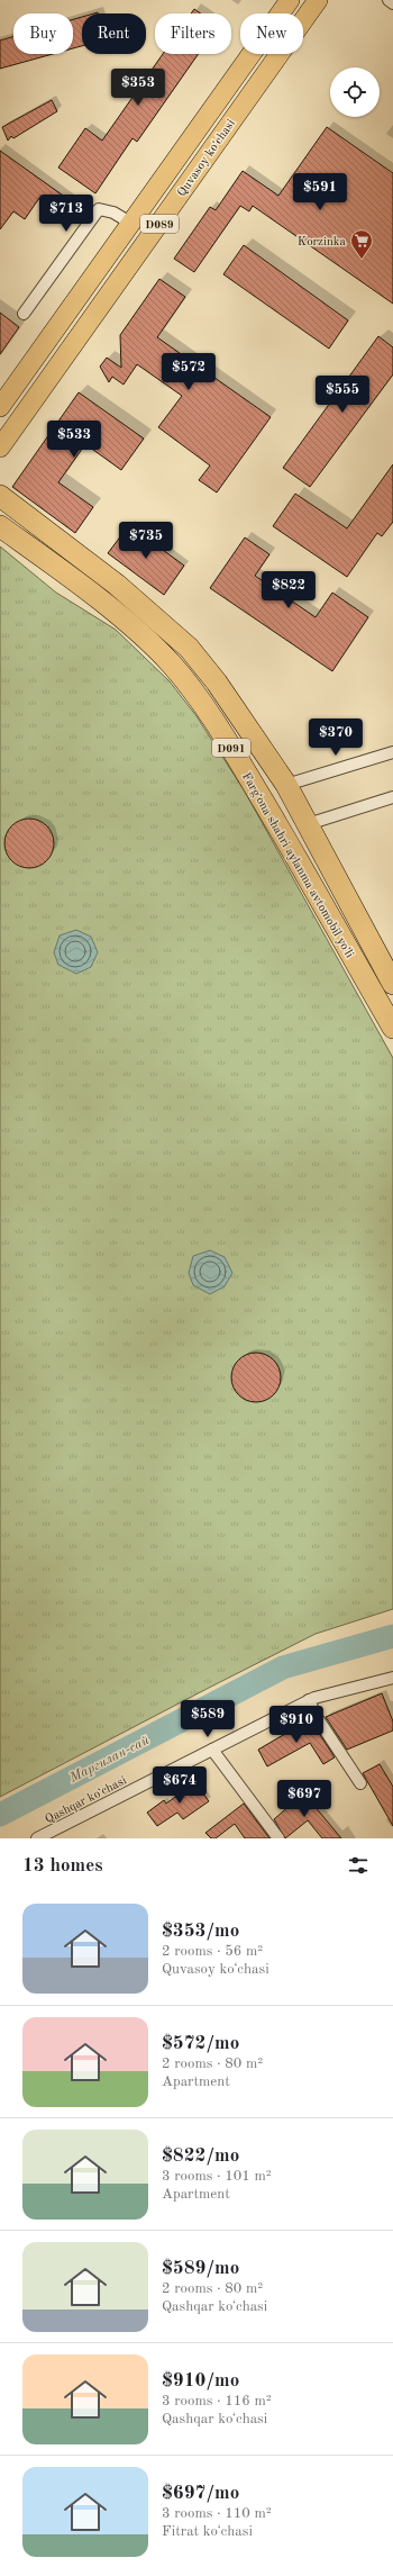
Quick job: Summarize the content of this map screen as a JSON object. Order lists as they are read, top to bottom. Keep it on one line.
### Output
{"streets":{"highway":["D091","Fargʻona shahri aylanma avtomobil yoʻli"],"main road":["Quvasoy koʻchasi","D089"],"street":["Qashqar koʻchasi"]},"water":["Маргилан-сай"],"places":{"supermarket":["Korzinka"]},"page":{"chip":["Buy","Rent","Filters","New"],"price":["$353","$591","$713","$572","$555","$533","$735","$822","$370","$589","$910","$674","$697"],"heading":"13 homes","list":[{"name":"$353/mo","note":"2 rooms · 56 m² · Quvasoy koʻchasi"},{"name":"$572/mo","note":"2 rooms · 80 m² · Apartment"},{"name":"$822/mo","note":"3 rooms · 101 m² · Apartment"},{"name":"$589/mo","note":"2 rooms · 80 m² · Qashqar koʻchasi"},{"name":"$910/mo","note":"3 rooms · 116 m² · Qashqar koʻchasi"},{"name":"$697/mo","note":"3 rooms · 110 m² · Fitrat koʻchasi"}]}}
